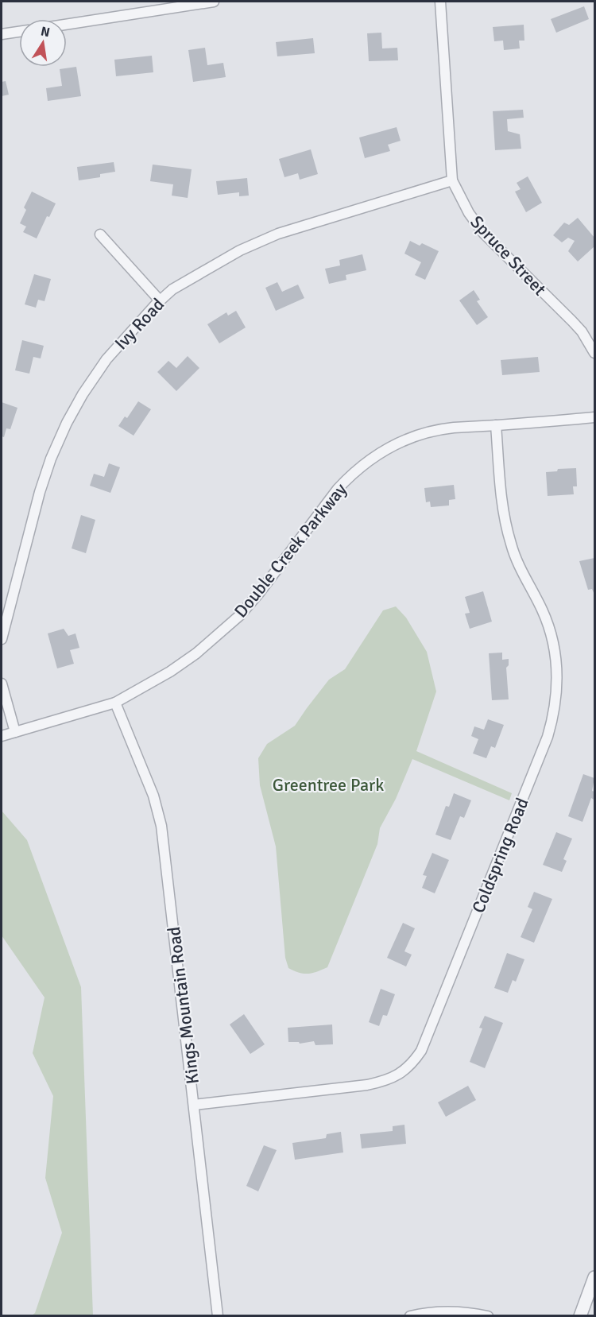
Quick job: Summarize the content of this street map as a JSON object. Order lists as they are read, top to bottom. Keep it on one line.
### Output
{"streets":{"street":["Spruce Street","Ivy Road","Double Creek Parkway","Coldspring Road","Kings Mountain Road"]},"crossings":[["Spruce Street","Ivy Road"],["Double Creek Parkway","Coldspring Road"],["Double Creek Parkway","Kings Mountain Road"],["Coldspring Road","Kings Mountain Road"]],"parks":["Greentree Park"],"north":"top"}
